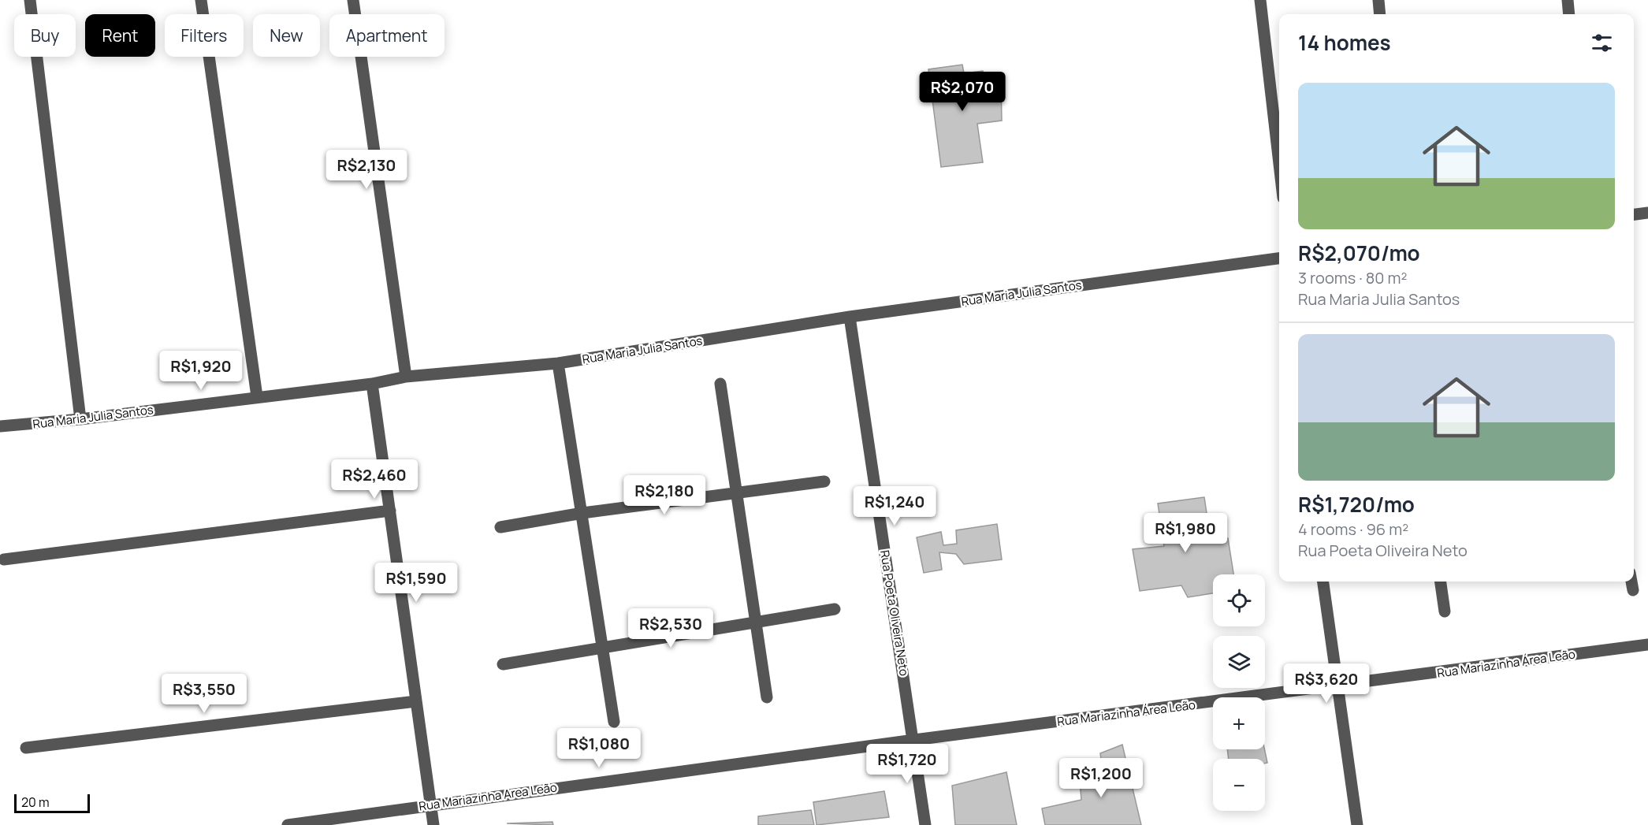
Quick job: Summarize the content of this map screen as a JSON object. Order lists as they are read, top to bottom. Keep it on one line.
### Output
{"streets":{"street":["Rua Maria Julia Santos","Rua Poeta Oliveira Neto","Rua Mariazinha Área Leão","Rua Mariazinha Area Leão"]},"crossings":[["Rua Maria Julia Santos","Rua Poeta Oliveira Neto"],["Rua Poeta Oliveira Neto","Rua Mariazinha Área Leão"],["Rua Poeta Oliveira Neto","Rua Mariazinha Area Leão"],["Rua Mariazinha Área Leão","Rua Mariazinha Area Leão"]],"scale_bar":"20 m","page":{"chip":["Buy","Rent","Filters","New","Apartment"],"heading":"14 homes","list":[{"name":"R$2,070/mo","note":"3 rooms · 80 m² · Rua Maria Julia Santos"},{"name":"R$1,720/mo","note":"4 rooms · 96 m² · Rua Poeta Oliveira Neto"}],"price":["R$2,070","R$2,130","R$1,920","R$2,460","R$2,180","R$1,240","R$1,980","R$1,590","R$2,530","R$3,620","R$3,550","R$1,080","R$1,720","R$1,200"],"map_buttons":["+","−"],"scale":"20 m"}}
